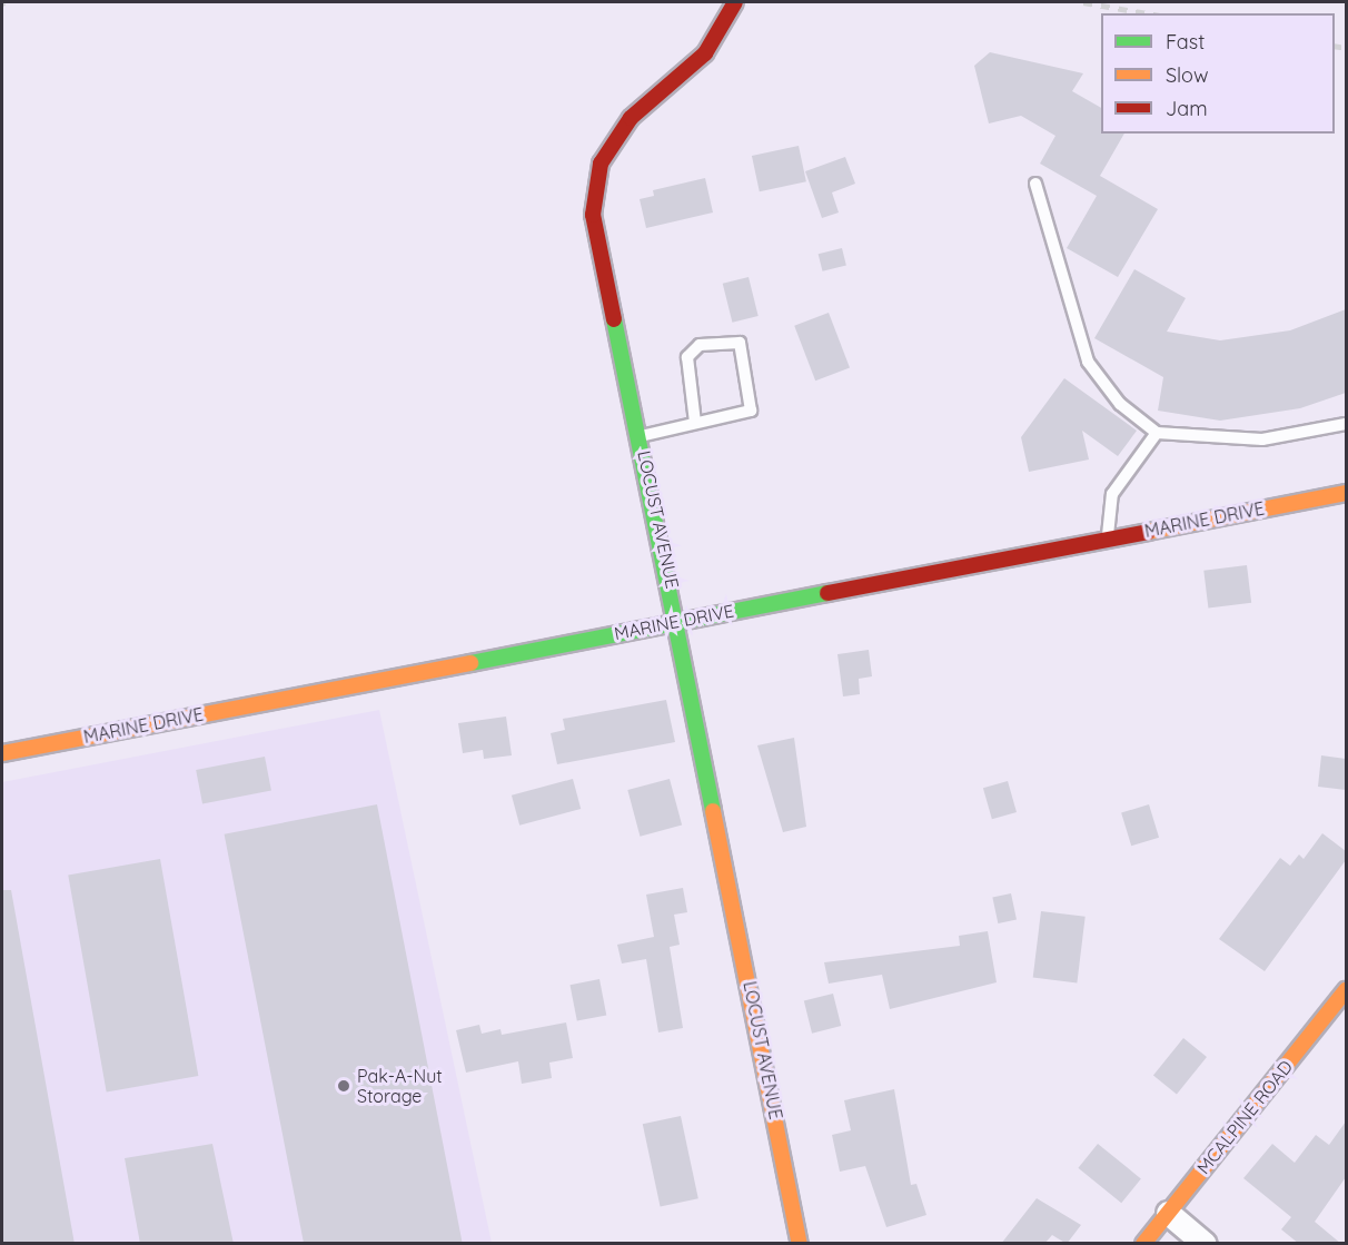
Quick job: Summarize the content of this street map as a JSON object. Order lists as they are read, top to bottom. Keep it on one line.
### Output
{"streets":{"street":["LOCUST AVENUE","MARINE DRIVE","MCALPINE ROAD"]},"crossings":[["LOCUST AVENUE","MARINE DRIVE"]],"places":["Pak-A-Nut Storage"],"legend":["Fast","Slow","Jam"]}
